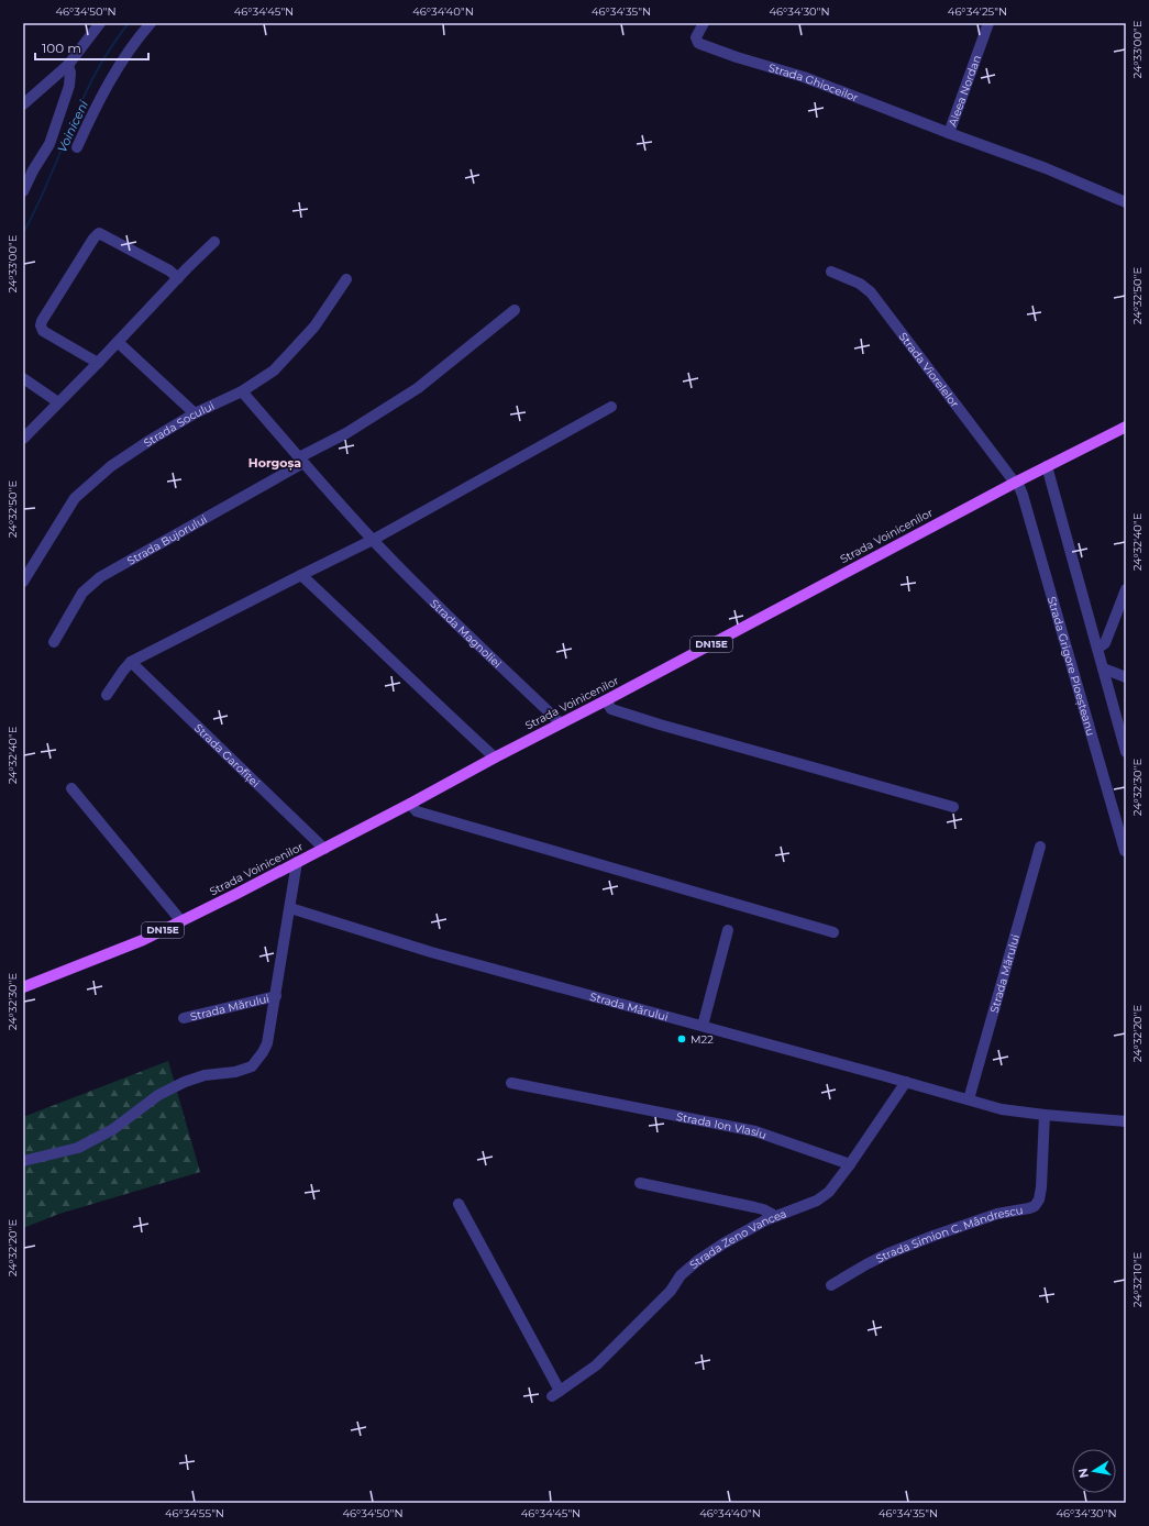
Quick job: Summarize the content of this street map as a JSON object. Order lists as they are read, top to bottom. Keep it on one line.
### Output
{"streets":{"main road":["Strada Voinicenilor","DN15E"],"street":["Strada Ghioceilor","Aleea Nordan","Strada Viorelelor","Strada Socului","Strada Bujorului","Strada Magnoliei","Strada Grigore Ploeșteanu","Strada Garofiței","Strada Mărului","Strada Ion Vlasiu","Strada Simion C. Mândrescu","Strada Zeno Vancea"]},"crossings":[["Strada Ghioceilor","Aleea Nordan"],["Strada Viorelelor","Strada Voinicenilor"],["Strada Viorelelor","Strada Grigore Ploeșteanu"],["Strada Socului","Strada Magnoliei"],["Strada Voinicenilor","Strada Magnoliei"],["Strada Voinicenilor","Strada Grigore Ploeșteanu"],["Strada Voinicenilor","Strada Garofiței"],["Strada Voinicenilor","Strada Mărului"],["Strada Bujorului","Strada Magnoliei"],["Strada Mărului","Strada Simion C. Mândrescu"],["Strada Mărului","Strada Zeno Vancea"],["Strada Ion Vlasiu","Strada Zeno Vancea"]],"districts":["Horgoșa"],"water":["Voiniceni"],"places":["M22"],"scale_bar":"100 m","north":"left","coordinates":["46°34'50\"N","46°34'45\"N","46°34'40\"N","46°34'35\"N","46°34'30\"N","46°34'25\"N","24°33'00\"E","24°32'50\"E","24°32'40\"E","24°32'30\"E","24°32'20\"E","24°32'10\"E","46°34'55\"N"]}
